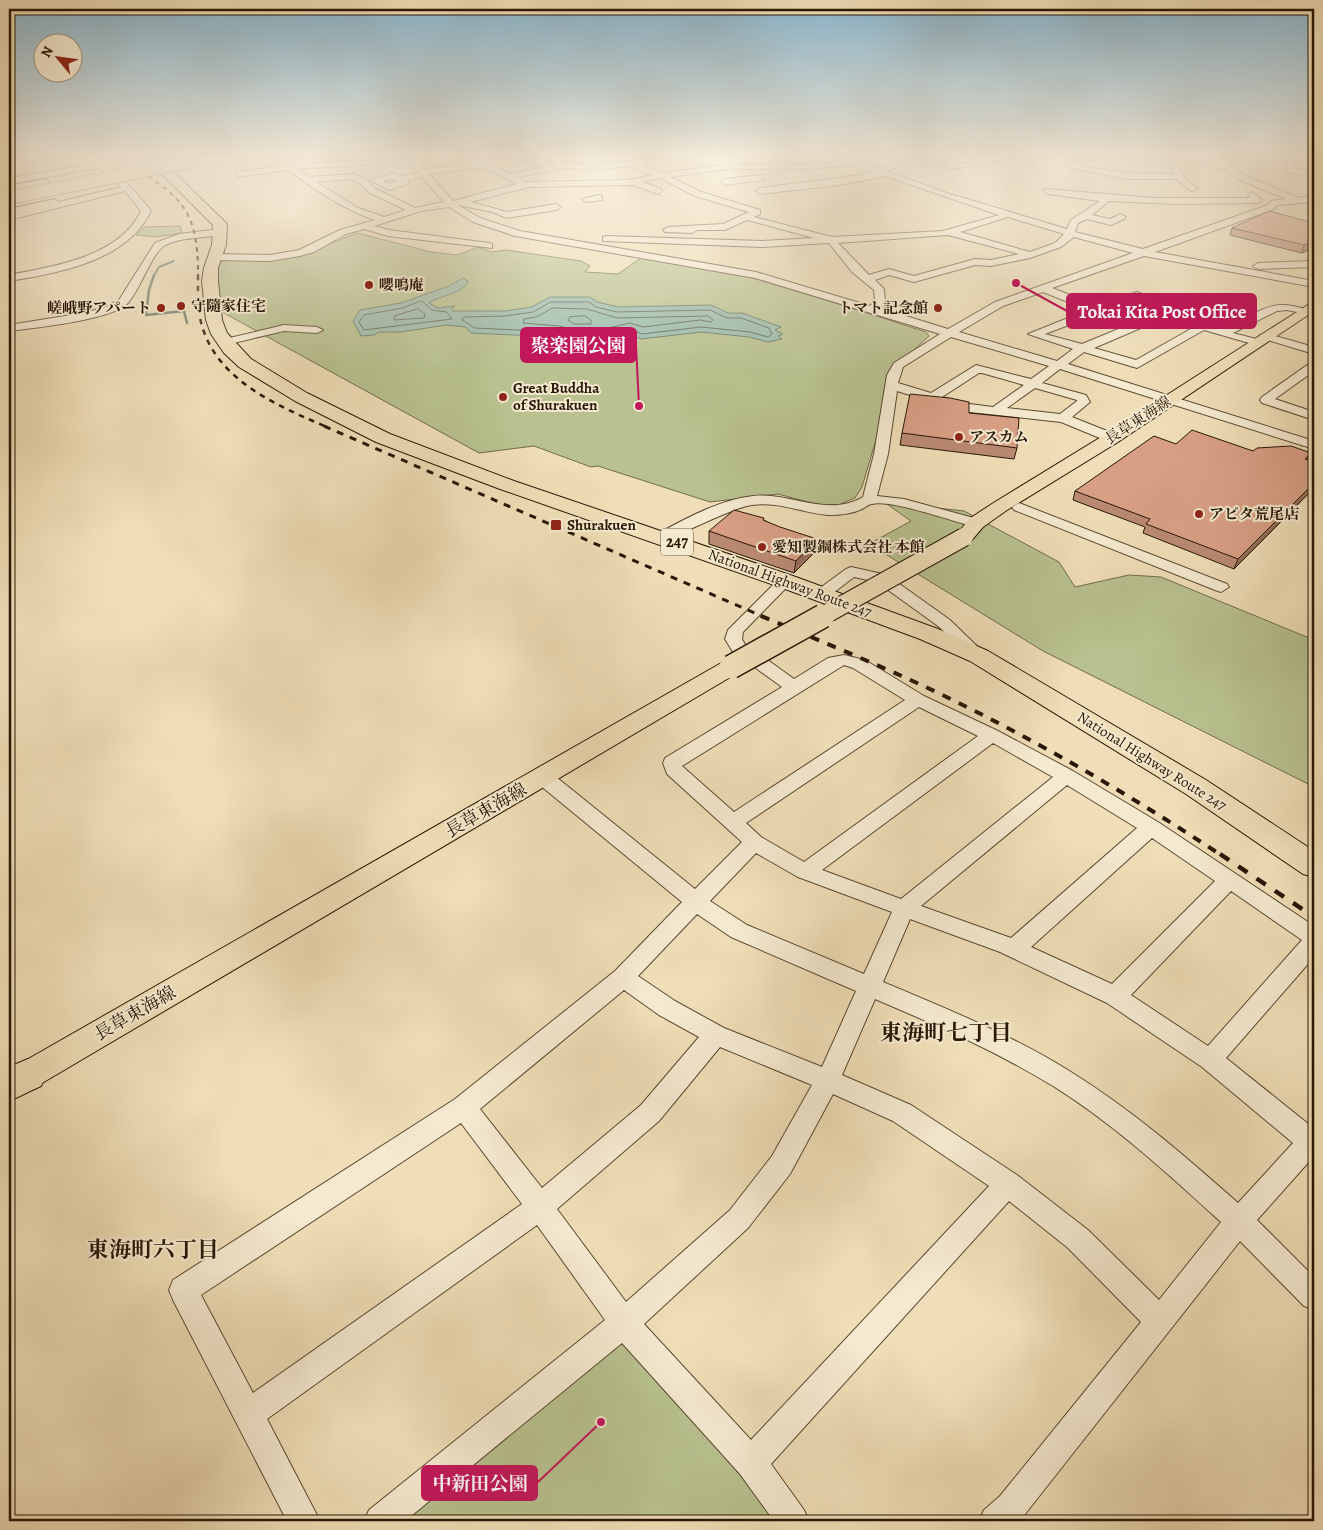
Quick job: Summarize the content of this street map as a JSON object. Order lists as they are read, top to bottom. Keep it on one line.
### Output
{"streets":{"highway":["247","National Highway Route 247"],"main road":["長草東海線"]},"districts":["東海町七丁目","東海町六丁目"],"places":{"other":["Tokai Kita Post Office","嚶鳴庵","守隨家住宅","嵯峨野アパート","トマト記念館","Great Buddha of Shurakuen","聚楽園公園","アスカム","アピタ荒尾店","愛知製鋼株式会社 本館","中新田公園"],"transit":["Shurakuen"]},"north":"top left"}
